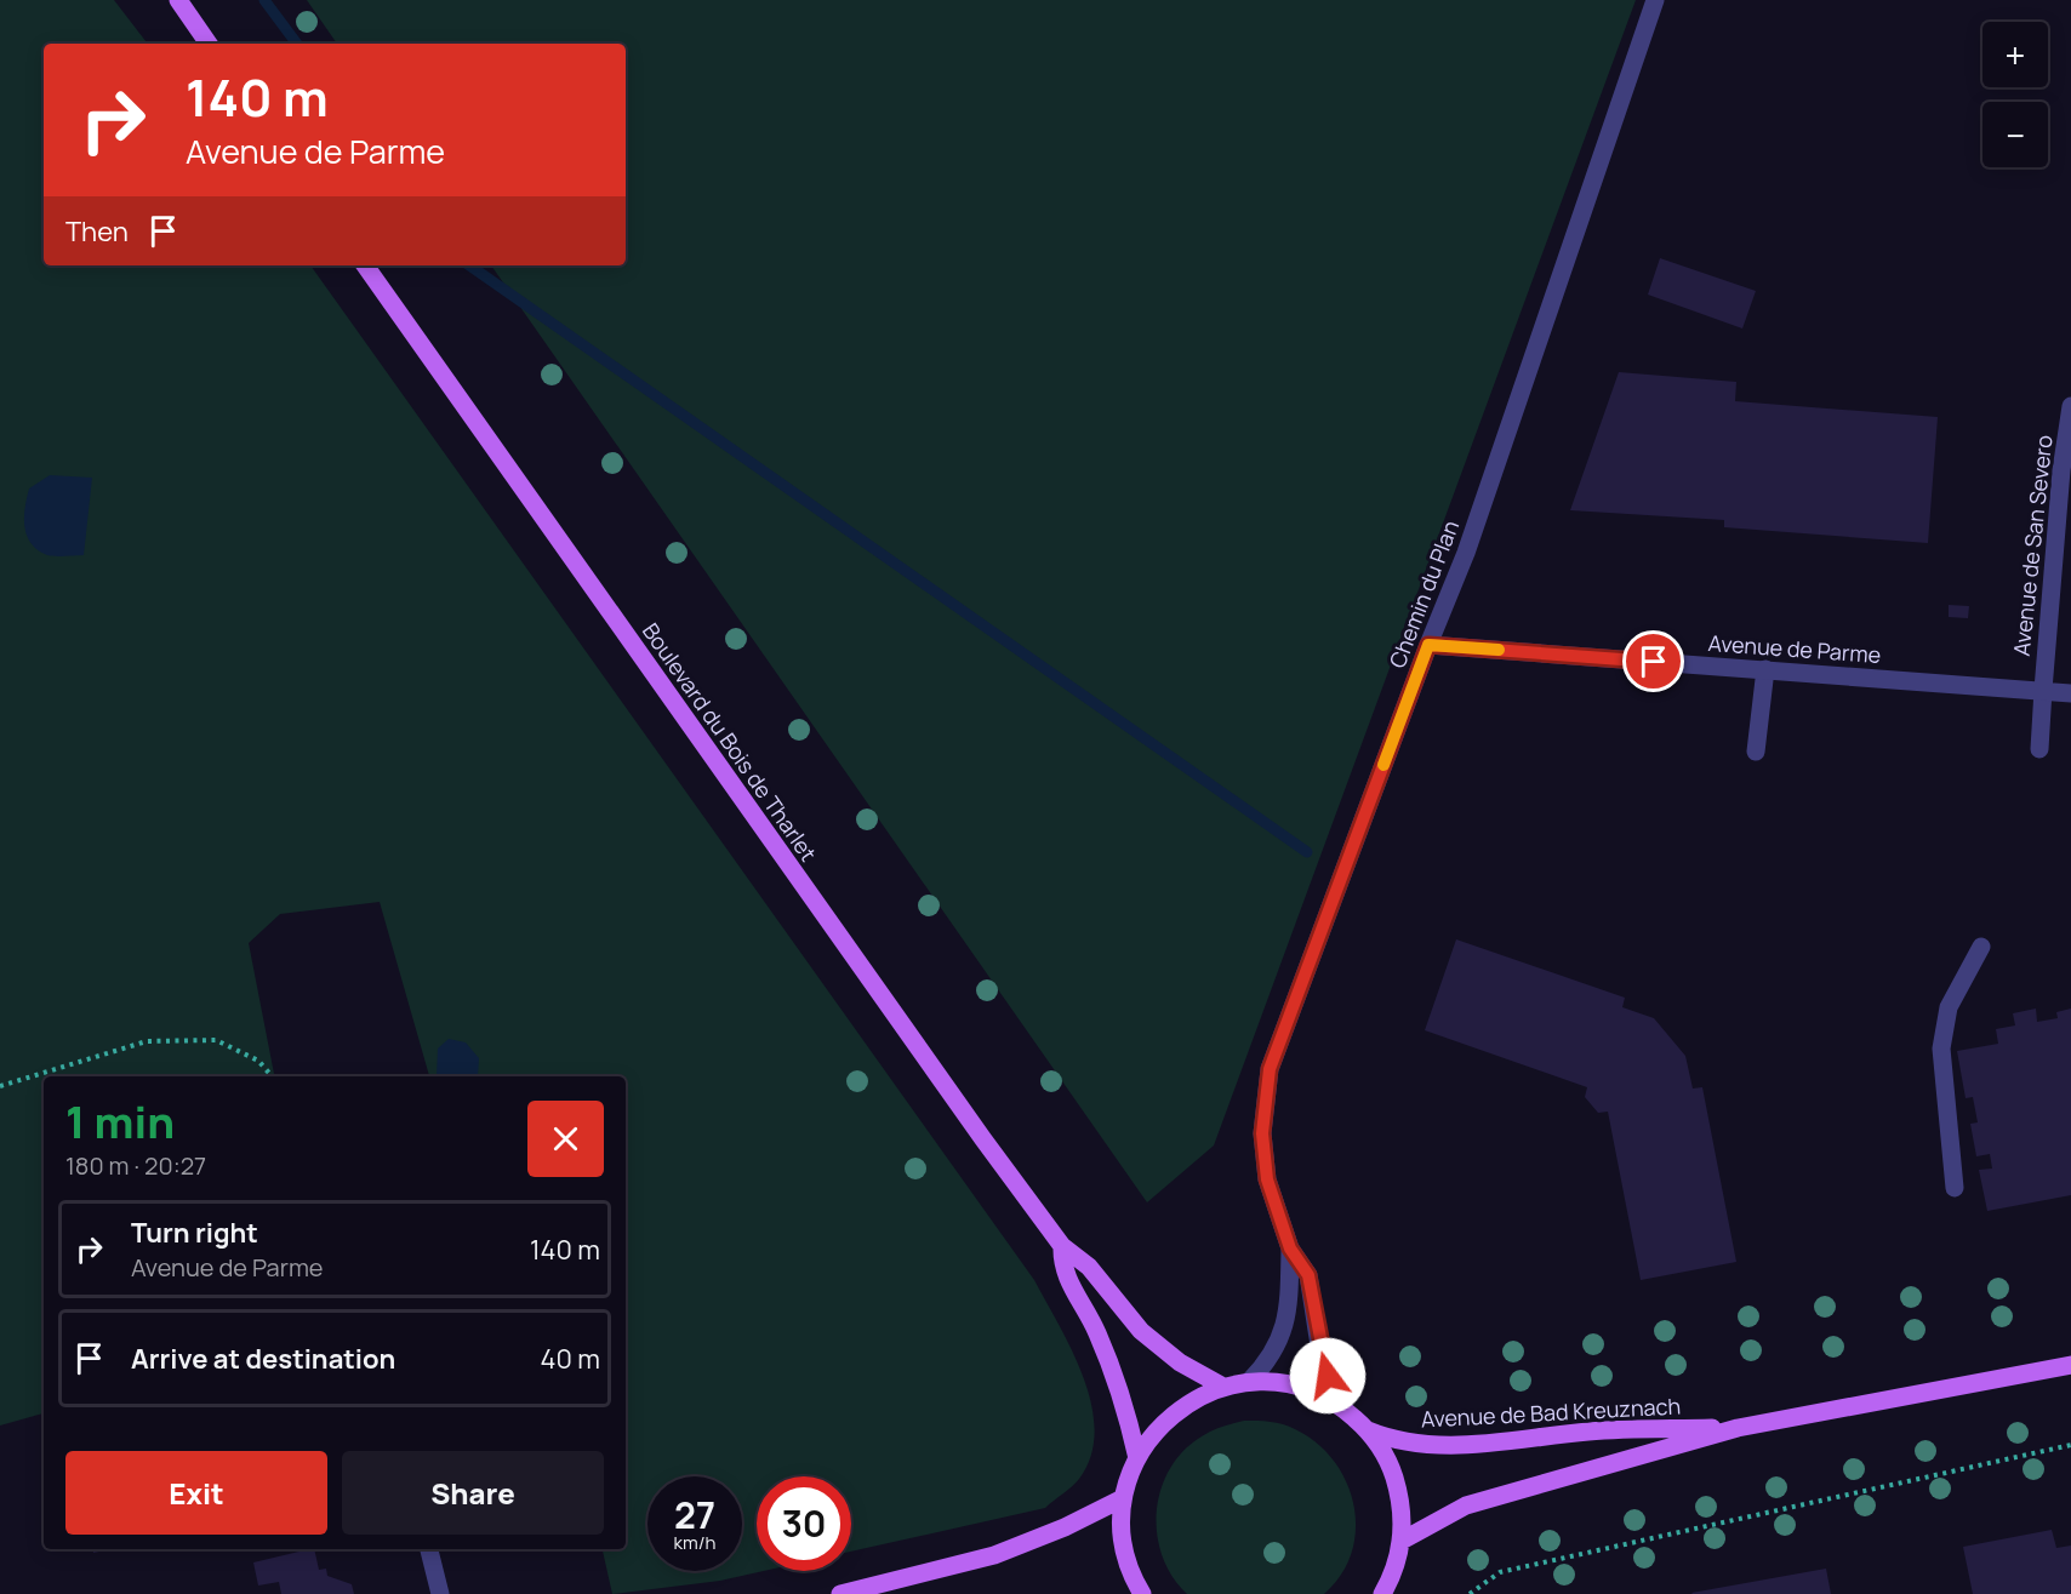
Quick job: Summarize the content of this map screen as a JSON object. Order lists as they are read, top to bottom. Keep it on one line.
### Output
{"streets":{"main road":["Boulevard du Bois de Tharlet","Avenue de Bad Kreuznach"],"street":["Avenue de San Severo","Chemin du Plan","Avenue de Parme"]},"crossings":[["Avenue de San Severo","Avenue de Parme"],["Chemin du Plan","Avenue de Parme"]],"page":{"map_buttons":["+","−"],"turn":["140 m","Avenue de Parme"],"then":"Then","heading":["1 min","180 m · 20:27"],"list":[{"name":"Turn right","note":"Avenue de Parme","value":"140 m"},{"name":"Arrive at destination","value":"40 m"}],"buttons":["Exit","Share"],"speed":"27 km/h","limit":"30"}}
